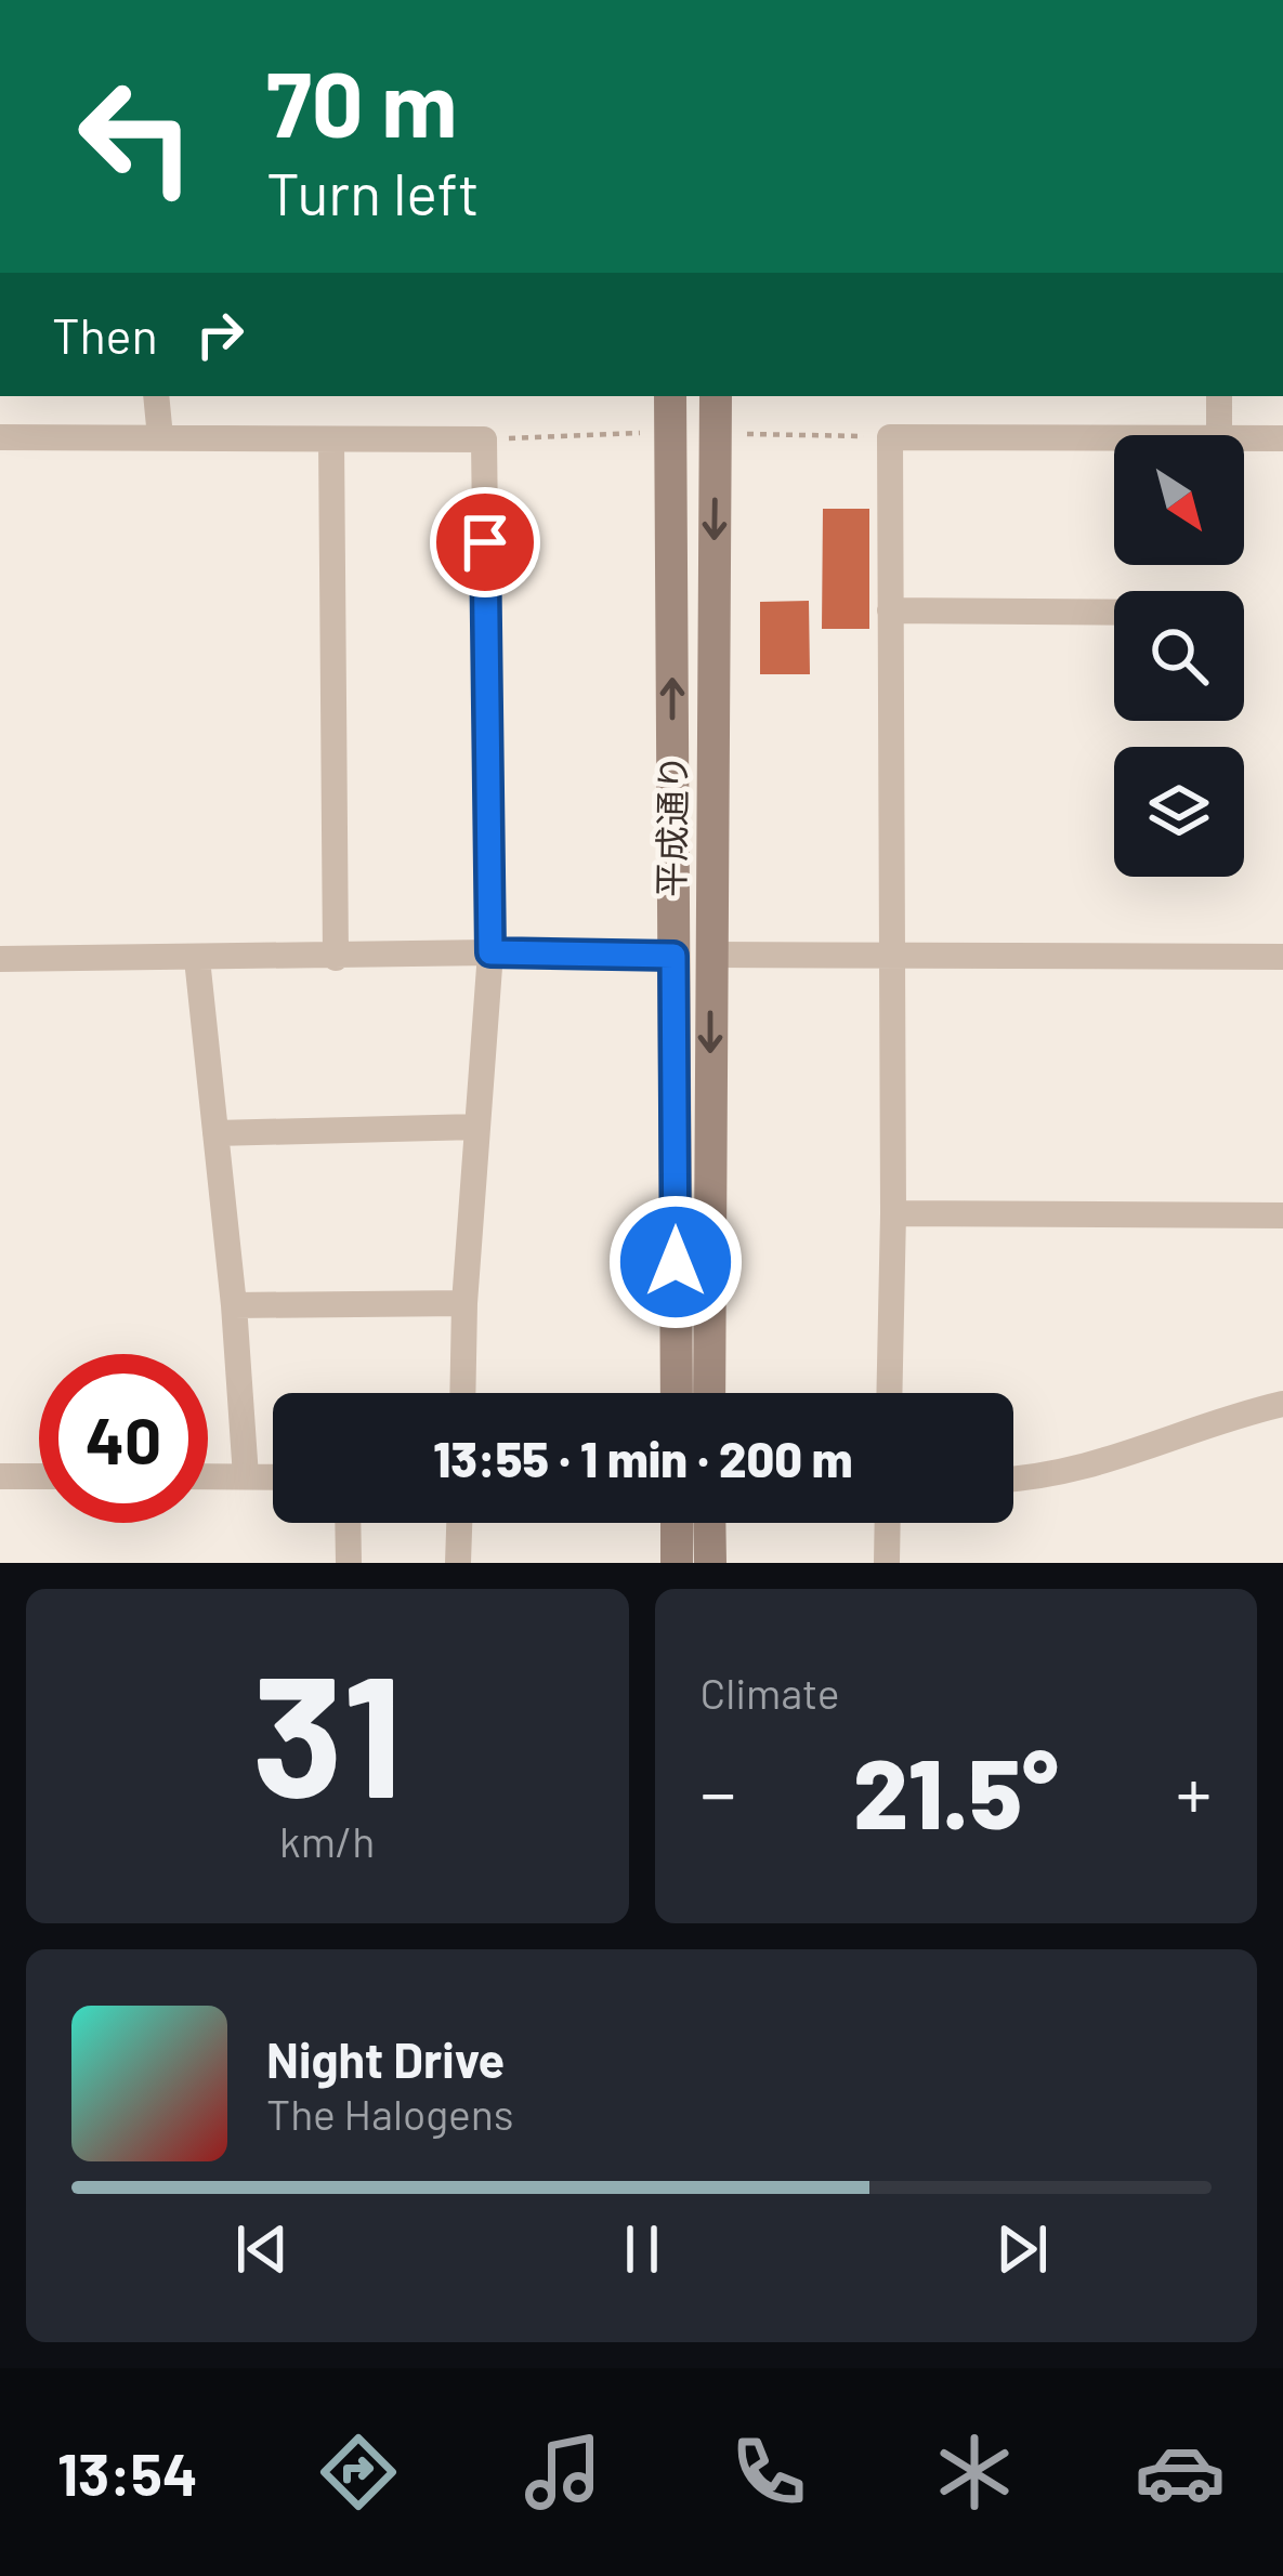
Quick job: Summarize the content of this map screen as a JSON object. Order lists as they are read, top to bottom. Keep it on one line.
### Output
{"streets":{"street":["平成通り"]},"north":"bottom right","page":{"turn":["70 m","Turn left"],"then":"Then","limit":"40","trip":"13:55 · 1 min · 200 m","tile":[["31","km/h"],"Climate"],"heat":["−","21.5°","+"],"song":["Night Drive","The Halogens"],"tabs":"13:54"}}
